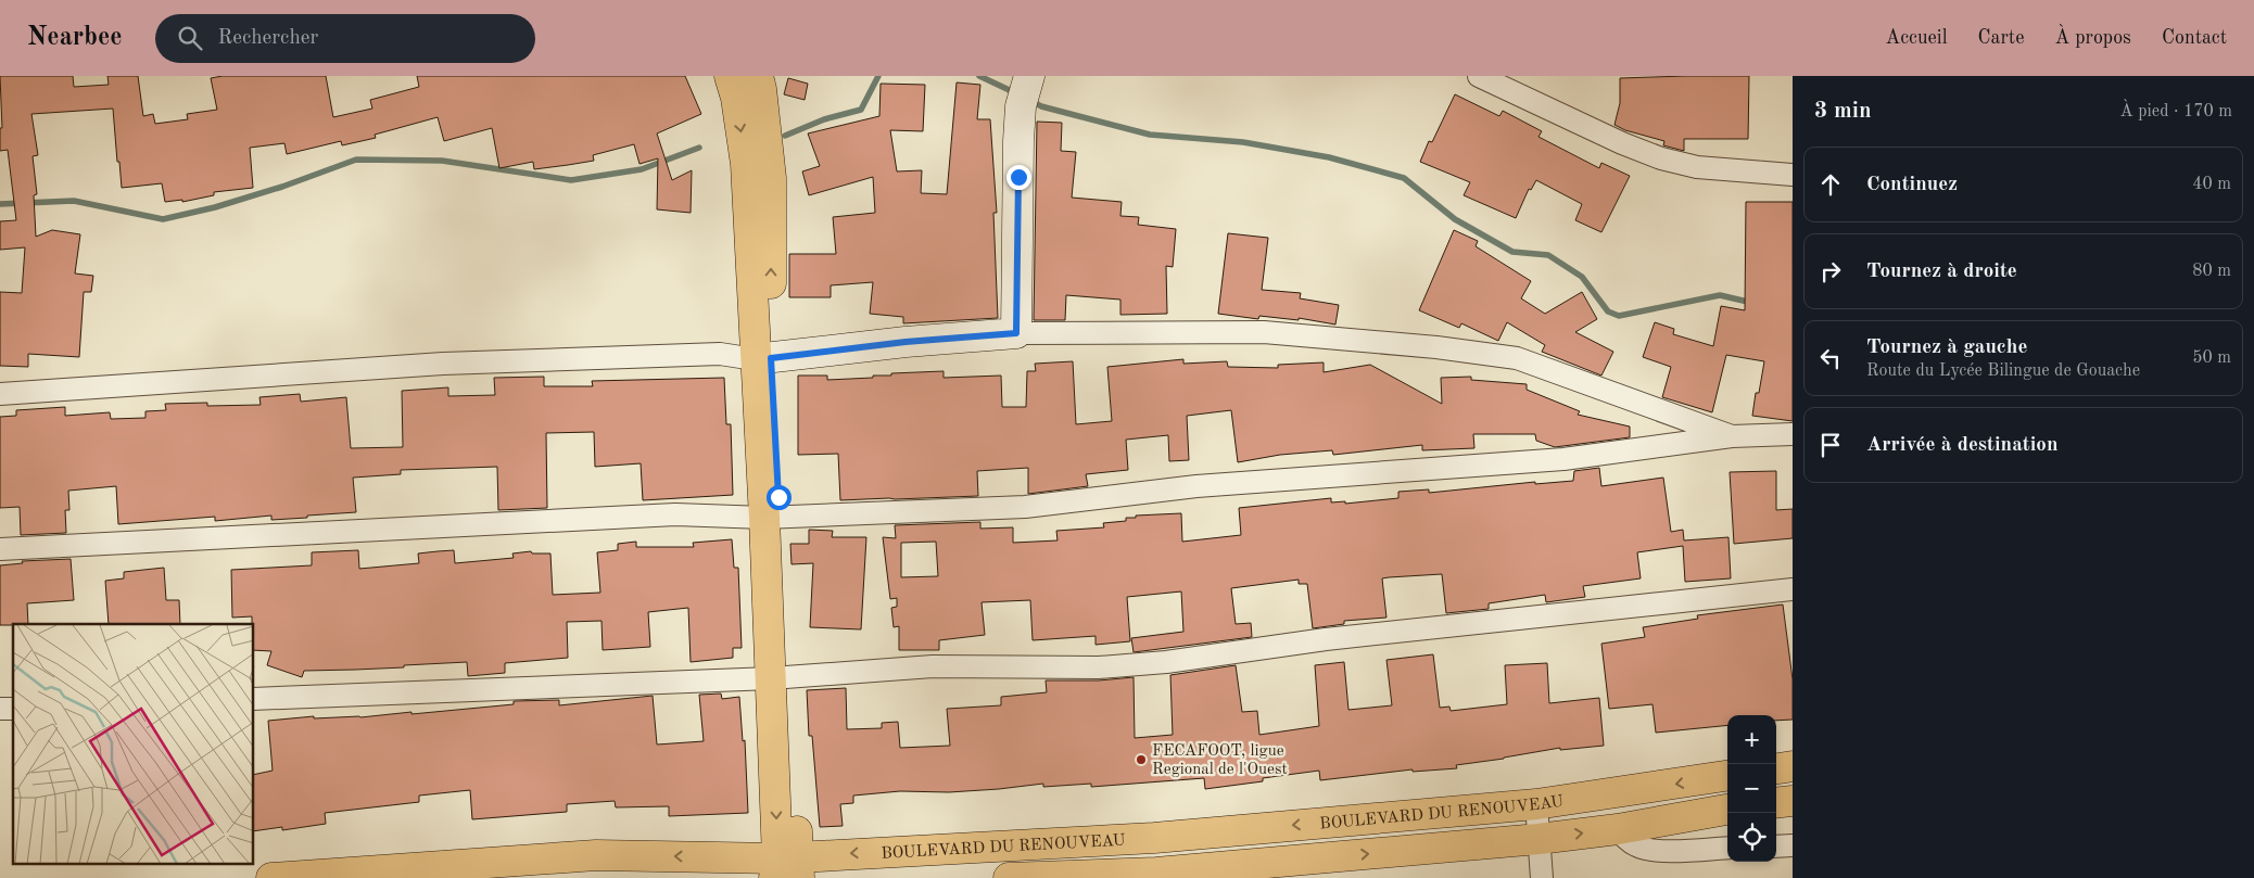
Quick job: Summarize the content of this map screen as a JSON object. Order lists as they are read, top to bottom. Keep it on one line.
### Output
{"streets":{"main road":["BOULEVARD DU RENOUVEAU"]},"places":["FECAFOOT, ligue Regional de l'Ouest"],"page":{"header":"Nearbee","search":"Rechercher","nav":["Accueil","Carte","À propos","Contact"],"heading":["3 min","À pied · 170 m"],"list":[["Continuez","40 m"],["Tournez à droite","80 m"],["Tournez à gauche","Route du Lycée Bilingue de Gouache","50 m"],"Arrivée à destination"],"map_buttons":["+","−"]}}
